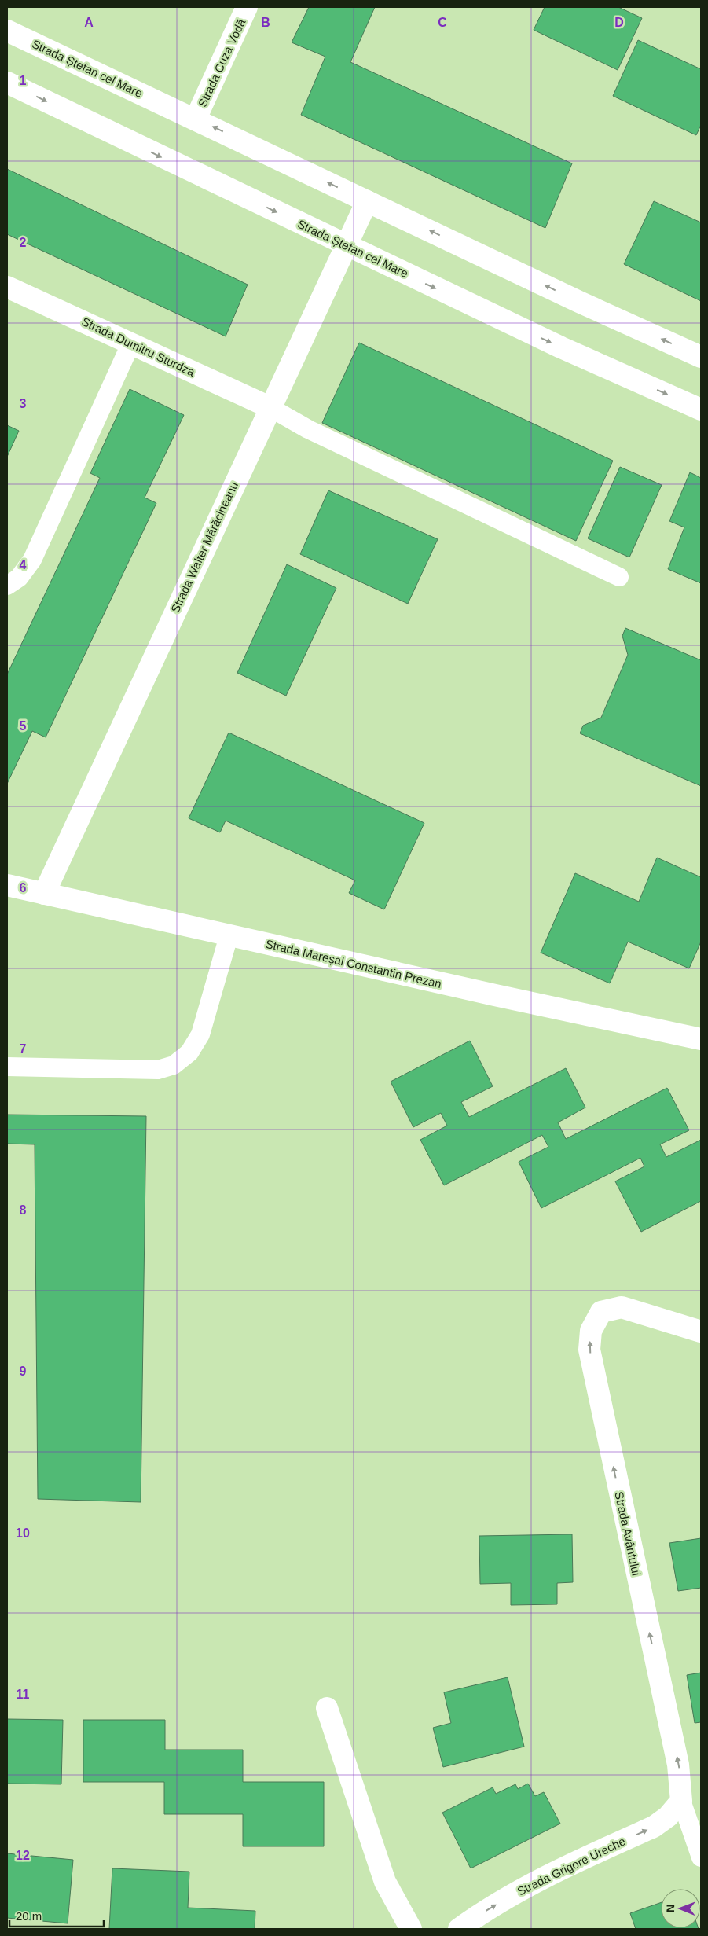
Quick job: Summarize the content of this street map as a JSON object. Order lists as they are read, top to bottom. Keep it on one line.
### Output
{"streets":{"street":["Strada Cuza Vodă","Strada Ștefan cel Mare","Strada Dumitru Sturdza","Strada Walter Mărăcineanu","Strada Mareșal Constantin Prezan","Strada Avântului","Strada Grigore Ureche"]},"crossings":[["Strada Cuza Vodă","Strada Ștefan cel Mare"],["Strada Ștefan cel Mare","Strada Walter Mărăcineanu"],["Strada Dumitru Sturdza","Strada Walter Mărăcineanu"],["Strada Walter Mărăcineanu","Strada Mareșal Constantin Prezan"],["Strada Avântului","Strada Grigore Ureche"]],"one_way":["Strada Grigore Ureche"],"scale_bar":"20 m","north":"left","grid":{"columns":["A","B","C","D"],"rows":["1","2","3","4","5","6","7","8","9","10","11","12"]}}
